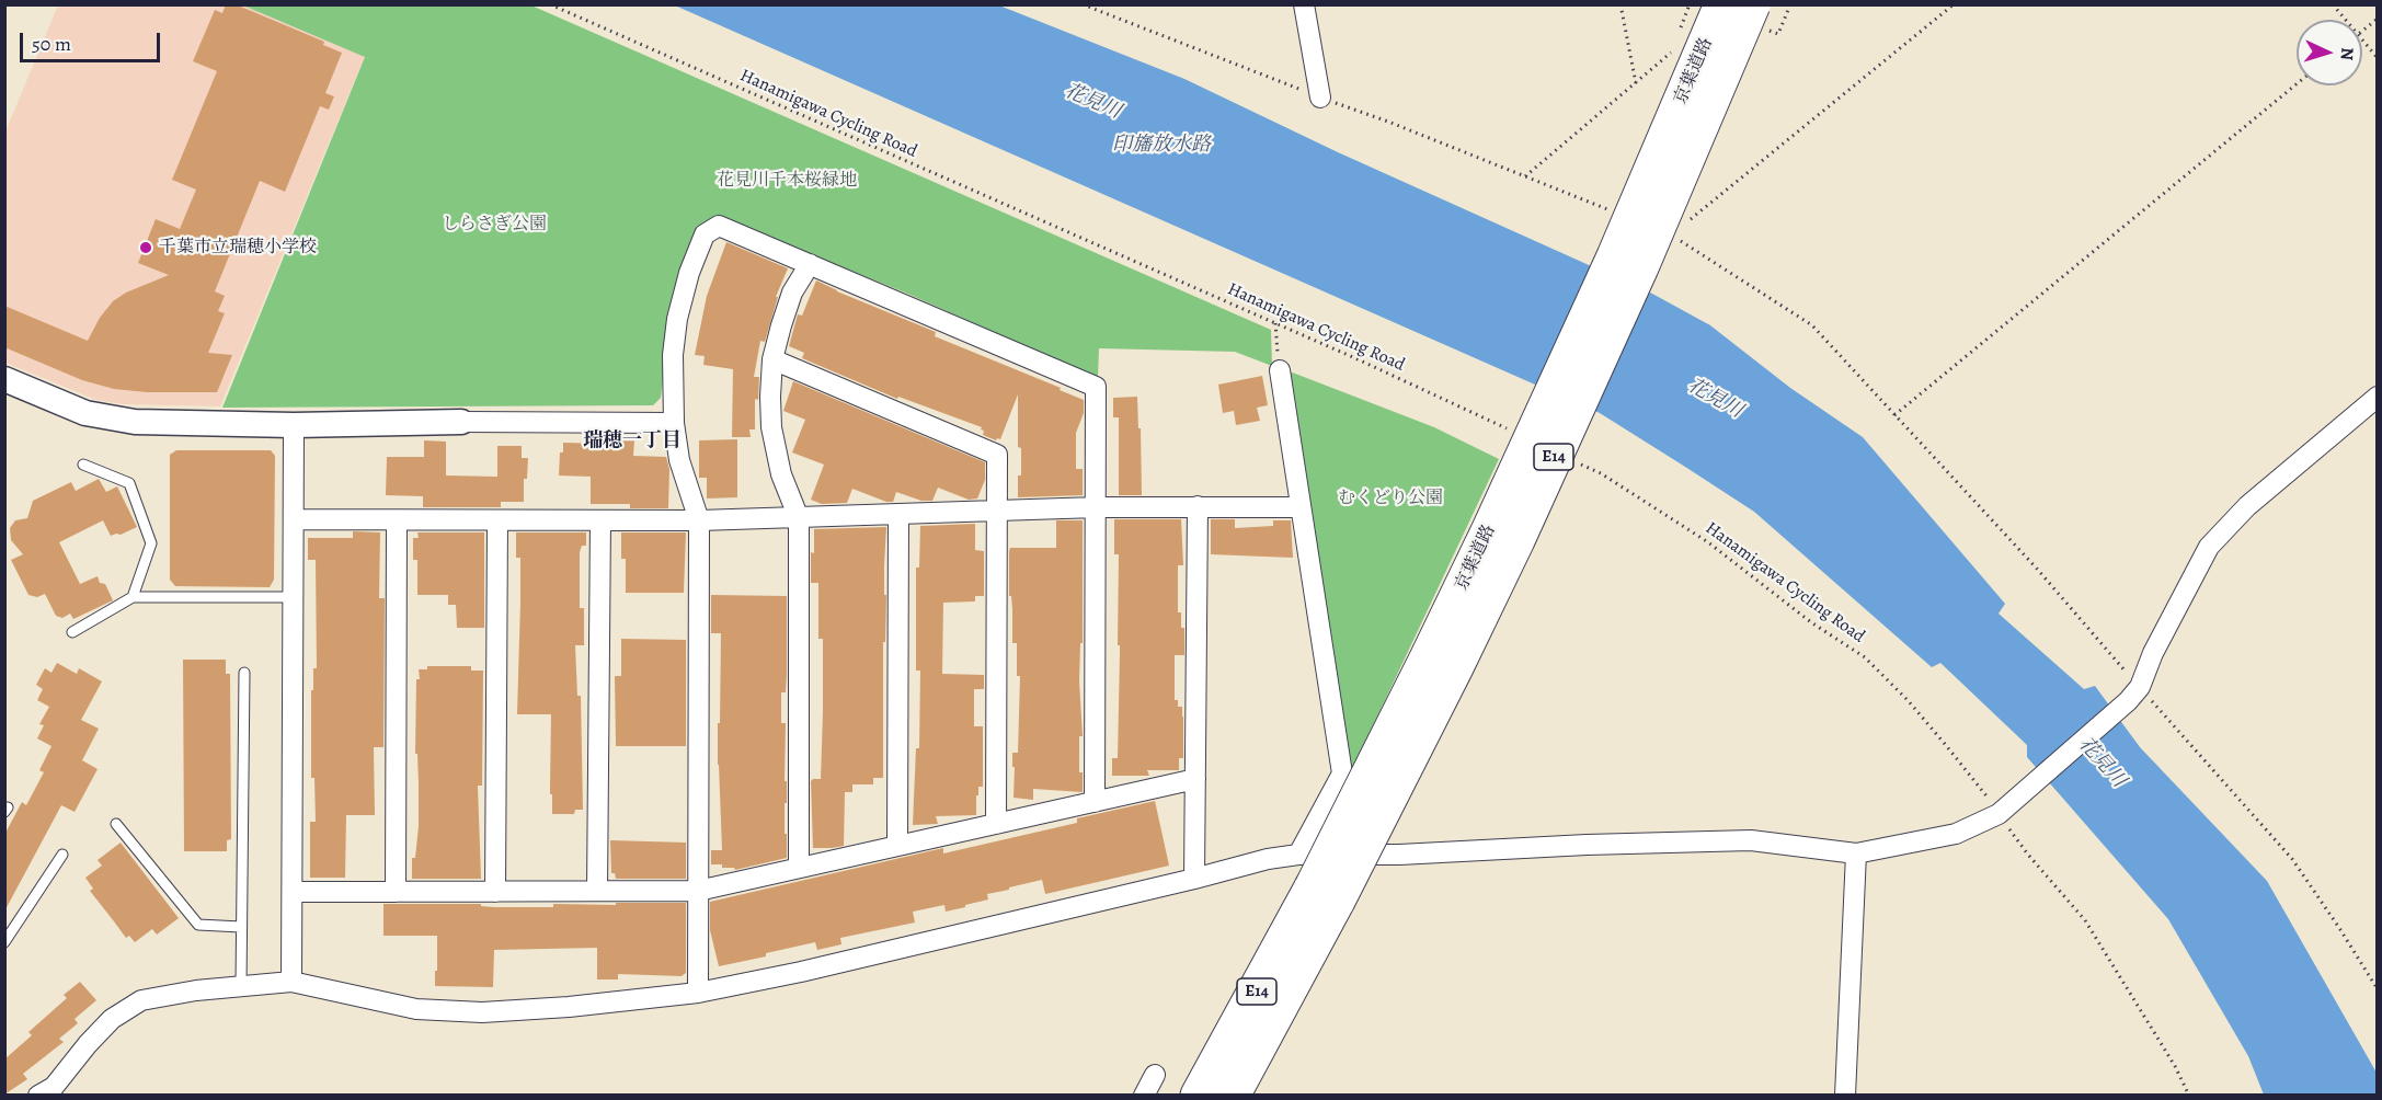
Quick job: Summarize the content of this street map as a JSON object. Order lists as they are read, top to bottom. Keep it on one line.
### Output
{"streets":{"highway":["京葉道路","E14"],"path":["Hanamigawa Cycling Road"]},"districts":["瑞穂一丁目"],"water":["花見川","印旛放水路"],"parks":["花見川千本桜緑地","しらさぎ公園","むくどり公園"],"places":["千葉市立瑞穂小学校"],"scale_bar":"50 m","north":"right"}
